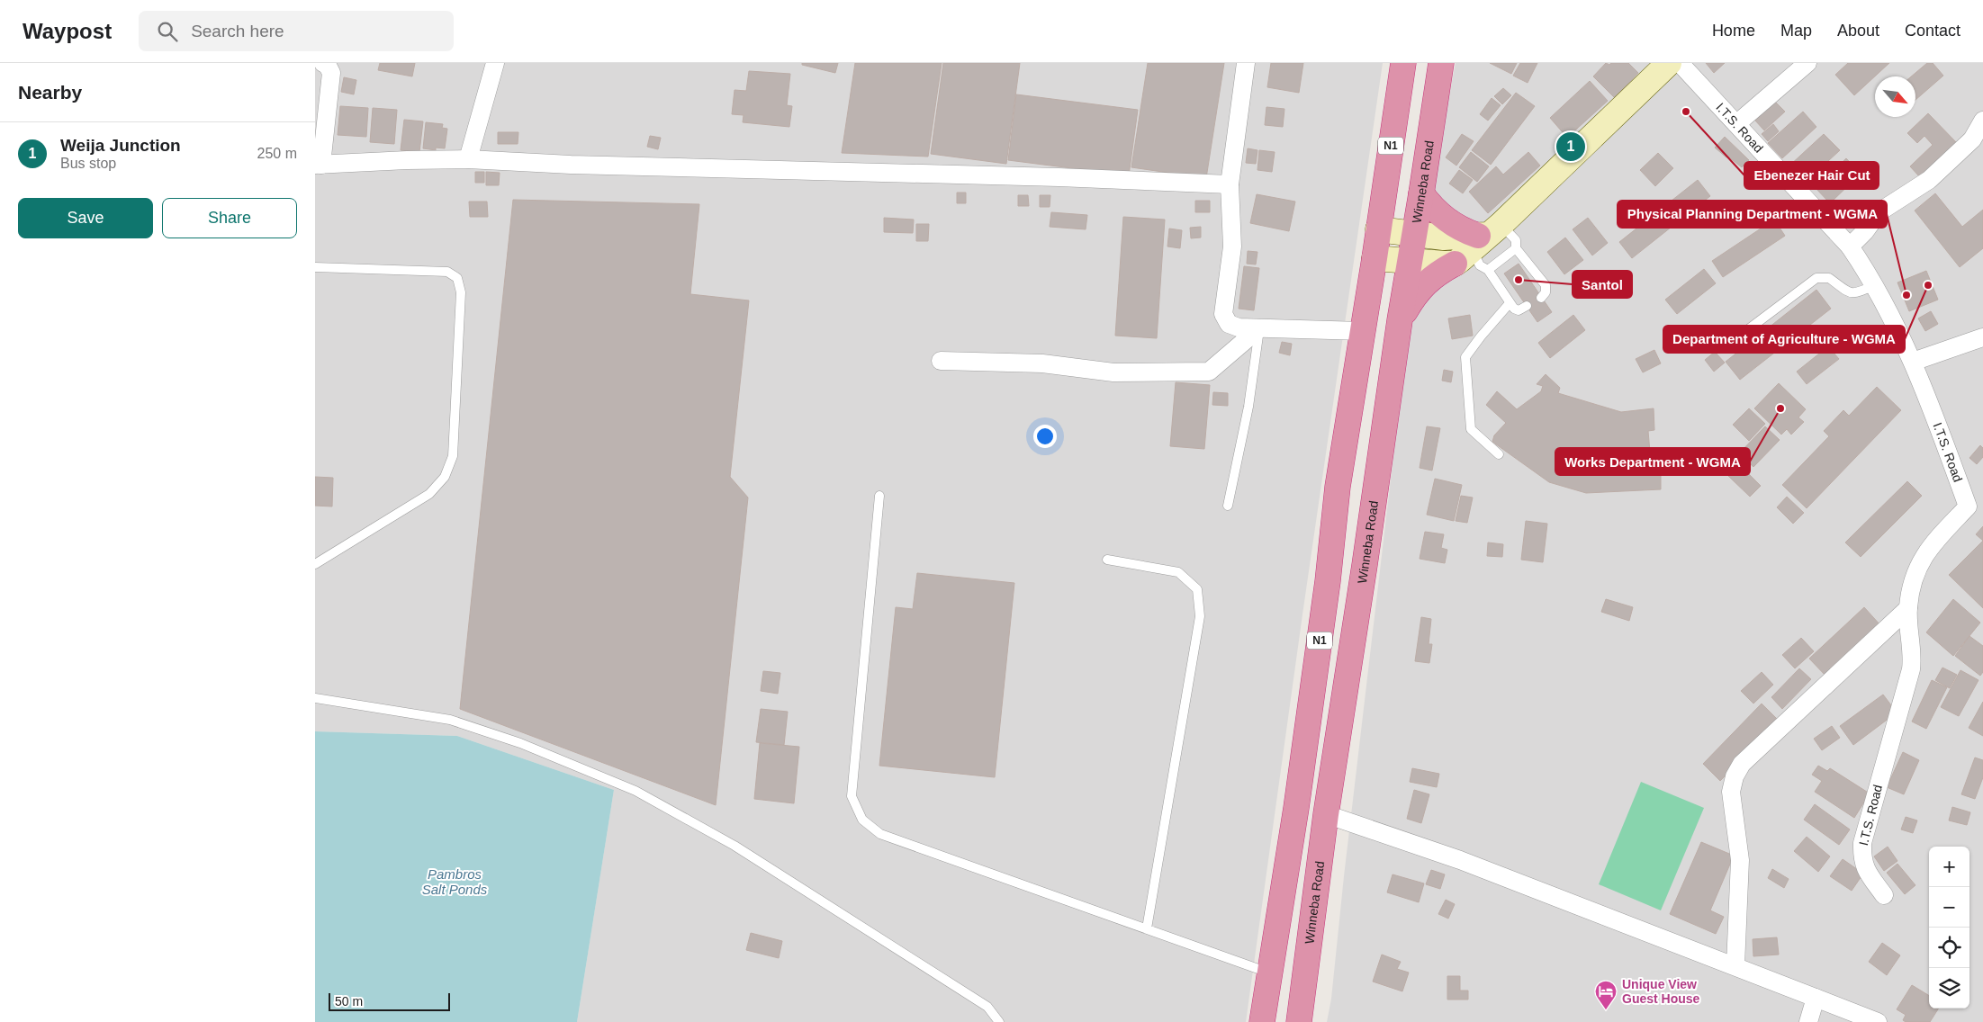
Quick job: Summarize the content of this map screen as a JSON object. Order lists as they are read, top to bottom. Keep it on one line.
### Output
{"streets":{"highway":["N1","Winneba Road"],"street":["I.T.S. Road"]},"water":["Pambros Salt Ponds"],"places":{"other":["Ebenezer Hair Cut","Santol","Department of Agriculture - WGMA","Physical Planning Department - WGMA","Works Department - WGMA"],"hotel":["Unique View Guest House"]},"scale_bar":"50 m","north":"bottom right","page":{"header":"Waypost","search":"Search here","nav":["Home","Map","About","Contact"],"heading":"Nearby","list":[{"mark":"1","name":"Weija Junction","note":"Bus stop","value":"250 m"}],"pins":"1","buttons":["Save","Share"],"map_buttons":["+","−"],"scale":"50 m"}}
